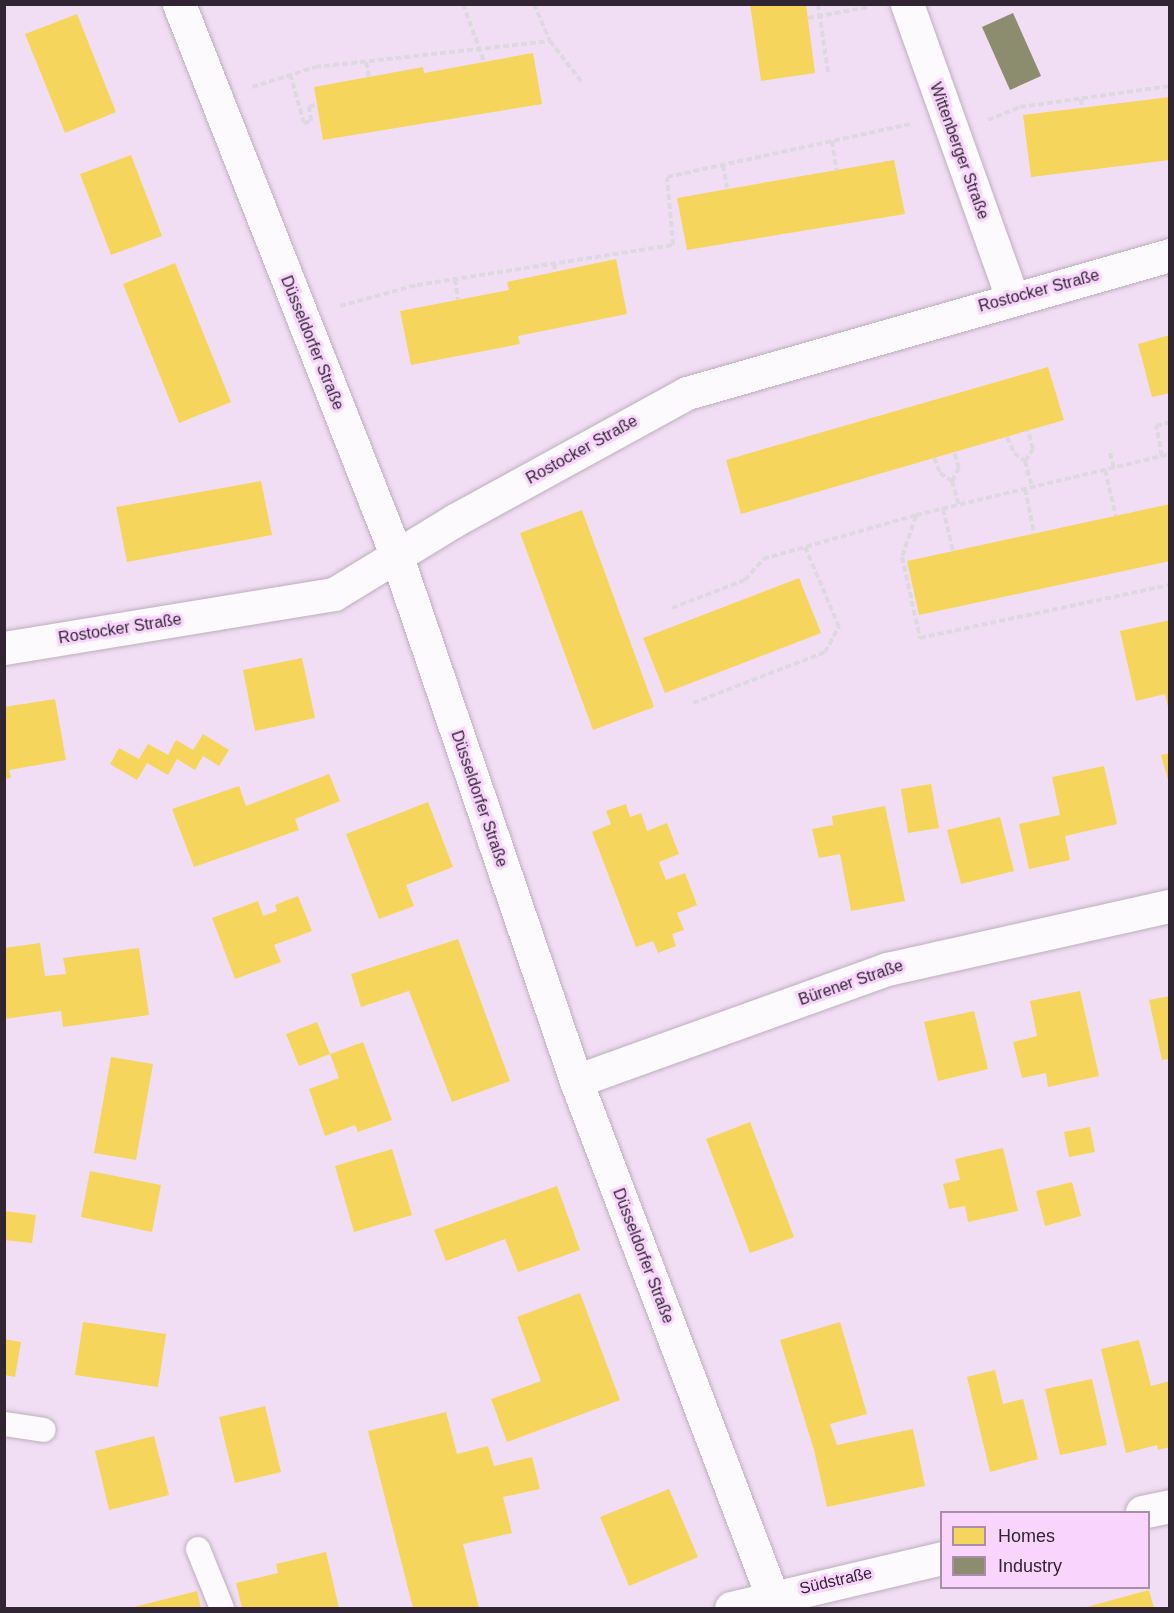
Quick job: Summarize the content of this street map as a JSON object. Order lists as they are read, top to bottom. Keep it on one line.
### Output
{"streets":{"street":["Wittenberger Straße","Rostocker Straße","Düsseldorfer Straße","Bürener Straße","Südstraße"]},"crossings":[["Wittenberger Straße","Rostocker Straße"],["Rostocker Straße","Düsseldorfer Straße"],["Düsseldorfer Straße","Bürener Straße"],["Düsseldorfer Straße","Südstraße"]],"legend":["Homes","Industry"]}
